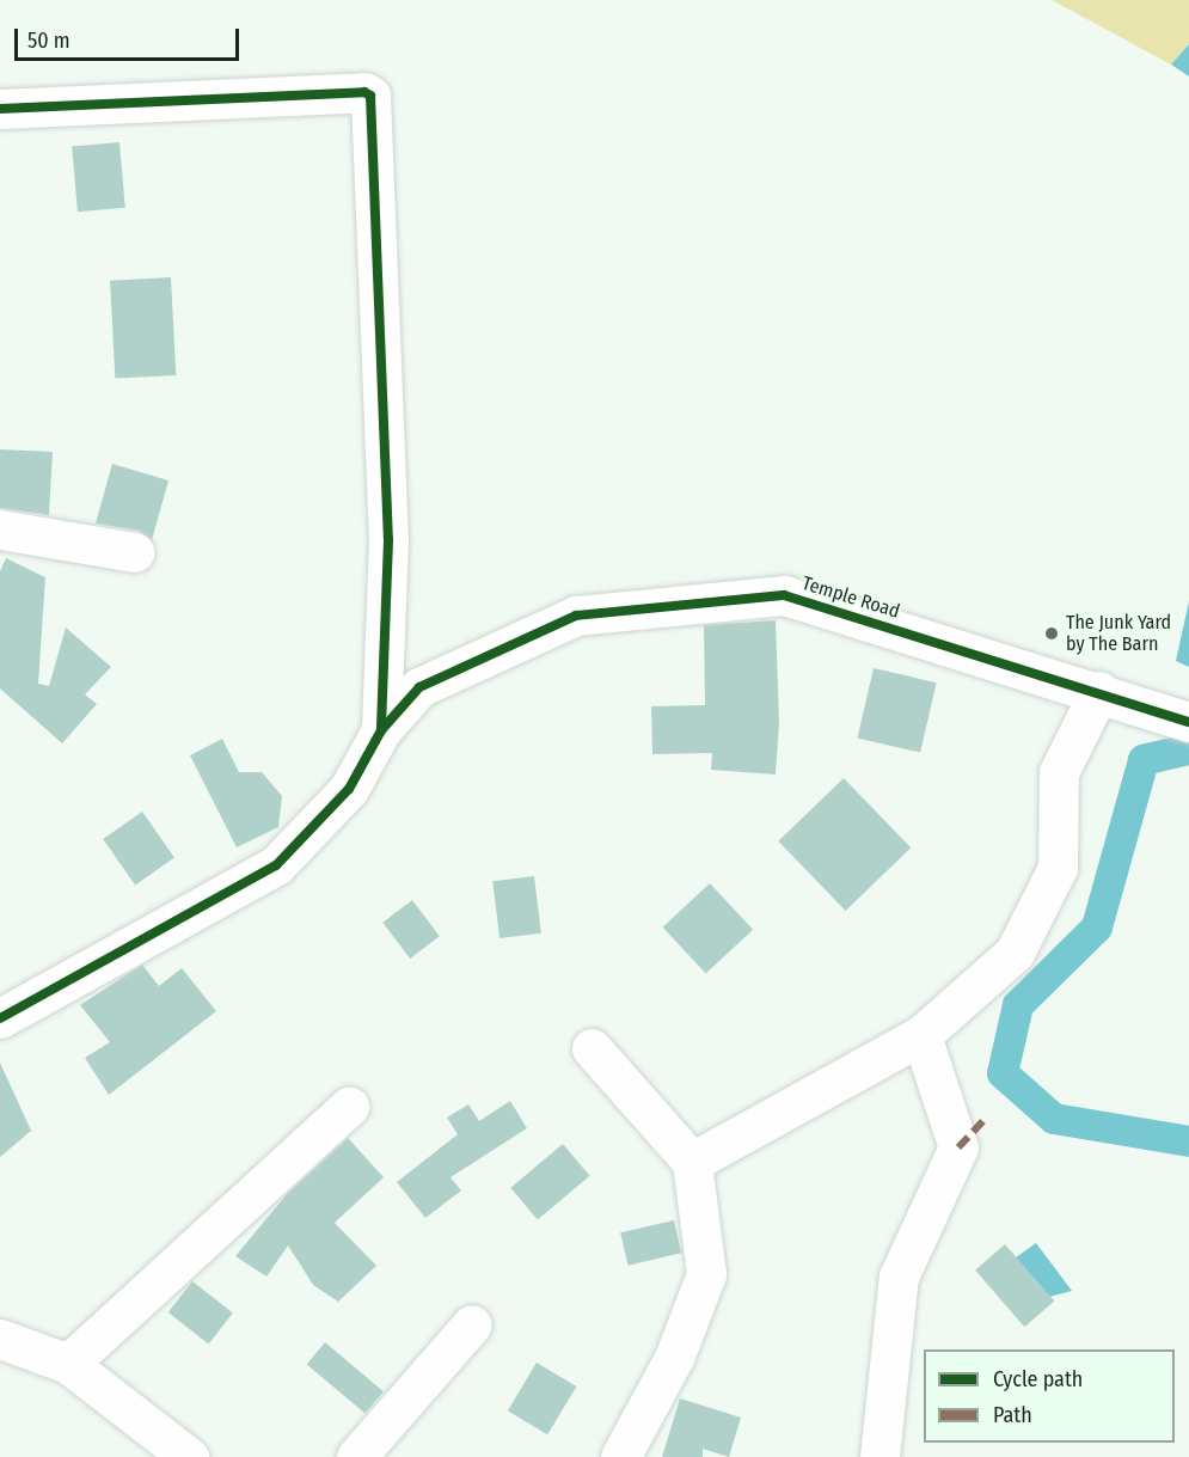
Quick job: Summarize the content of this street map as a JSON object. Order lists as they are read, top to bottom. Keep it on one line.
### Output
{"streets":{"street":["Temple Road"]},"places":["The Junk Yard by The Barn"],"legend":["Cycle path","Path"],"scale_bar":"50 m"}
